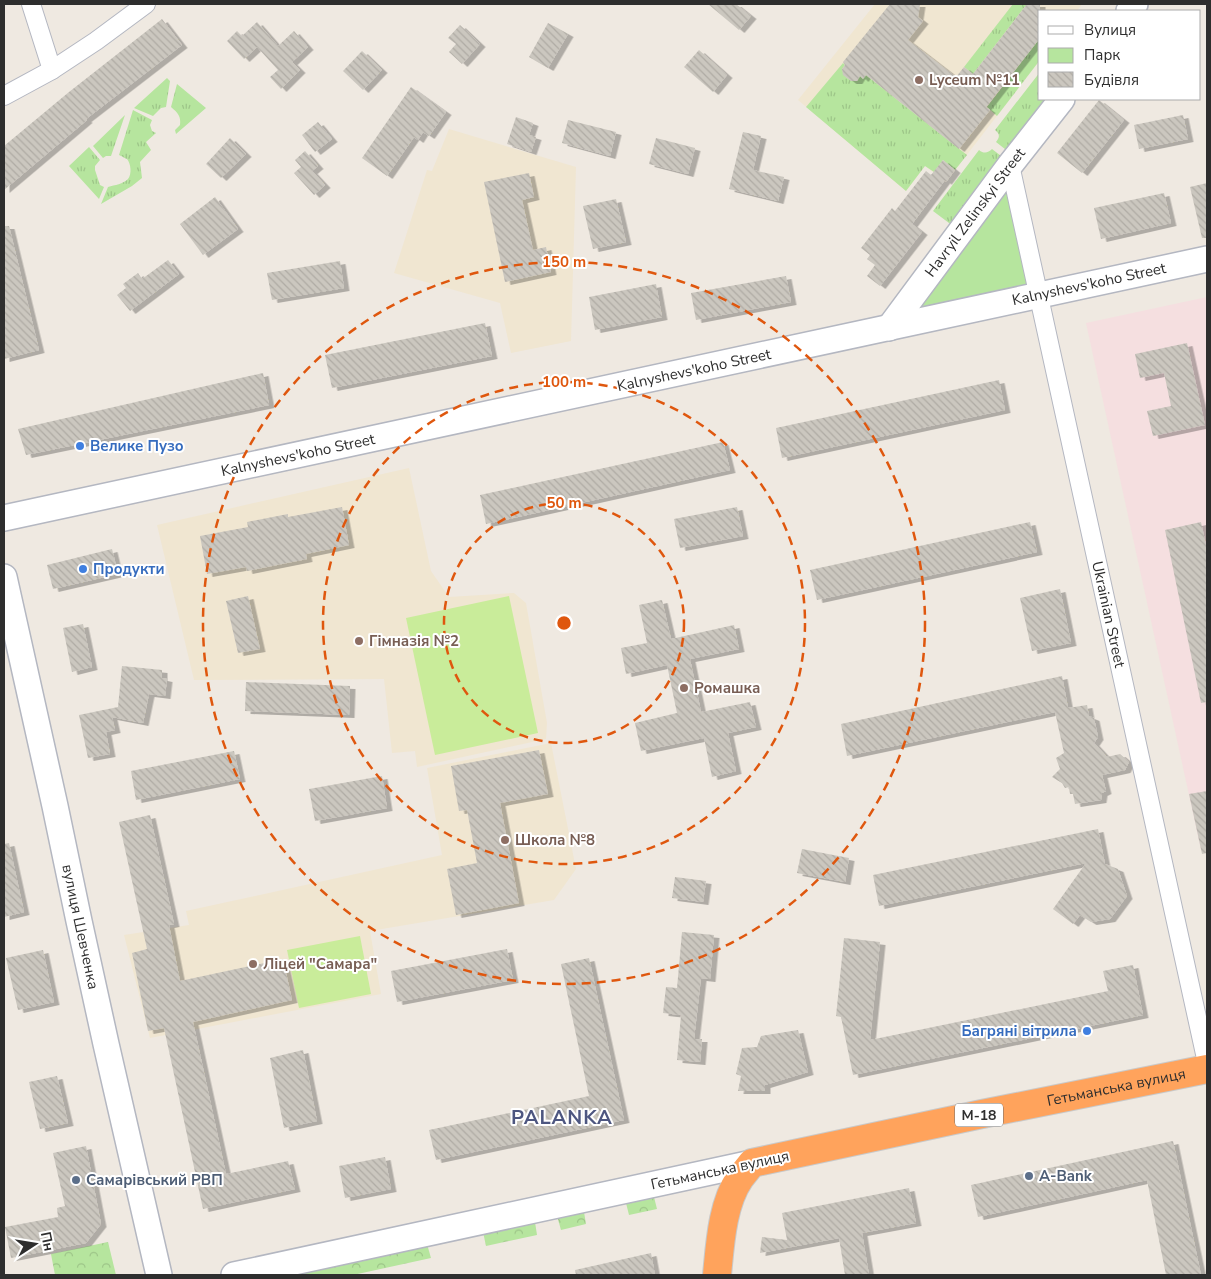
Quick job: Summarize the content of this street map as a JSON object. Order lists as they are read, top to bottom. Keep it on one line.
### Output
{"streets":{"highway":["Гетьманська вулиця","М-18"],"street":["Havryil Zelinskyi Street","Kalnyshevsʹkoho Street","Ukrainian Street","вулиця Шевченка"]},"crossings":[["Havryil Zelinskyi Street","Kalnyshevsʹkoho Street"],["Havryil Zelinskyi Street","Ukrainian Street"],["Kalnyshevsʹkoho Street","Ukrainian Street"]],"districts":["PALANKA"],"places":["Lyceum №11","Велике Пузо","Продукти","Гімназія №2","Ромашка","Школа №8","Ліцей \"Самара\"","Багряні вітрила","A-Bank","Самарівський РВП"],"legend":["Вулиця","Парк","Будівля"],"north":"right","rings":["150 m","100 m","50 m"]}
